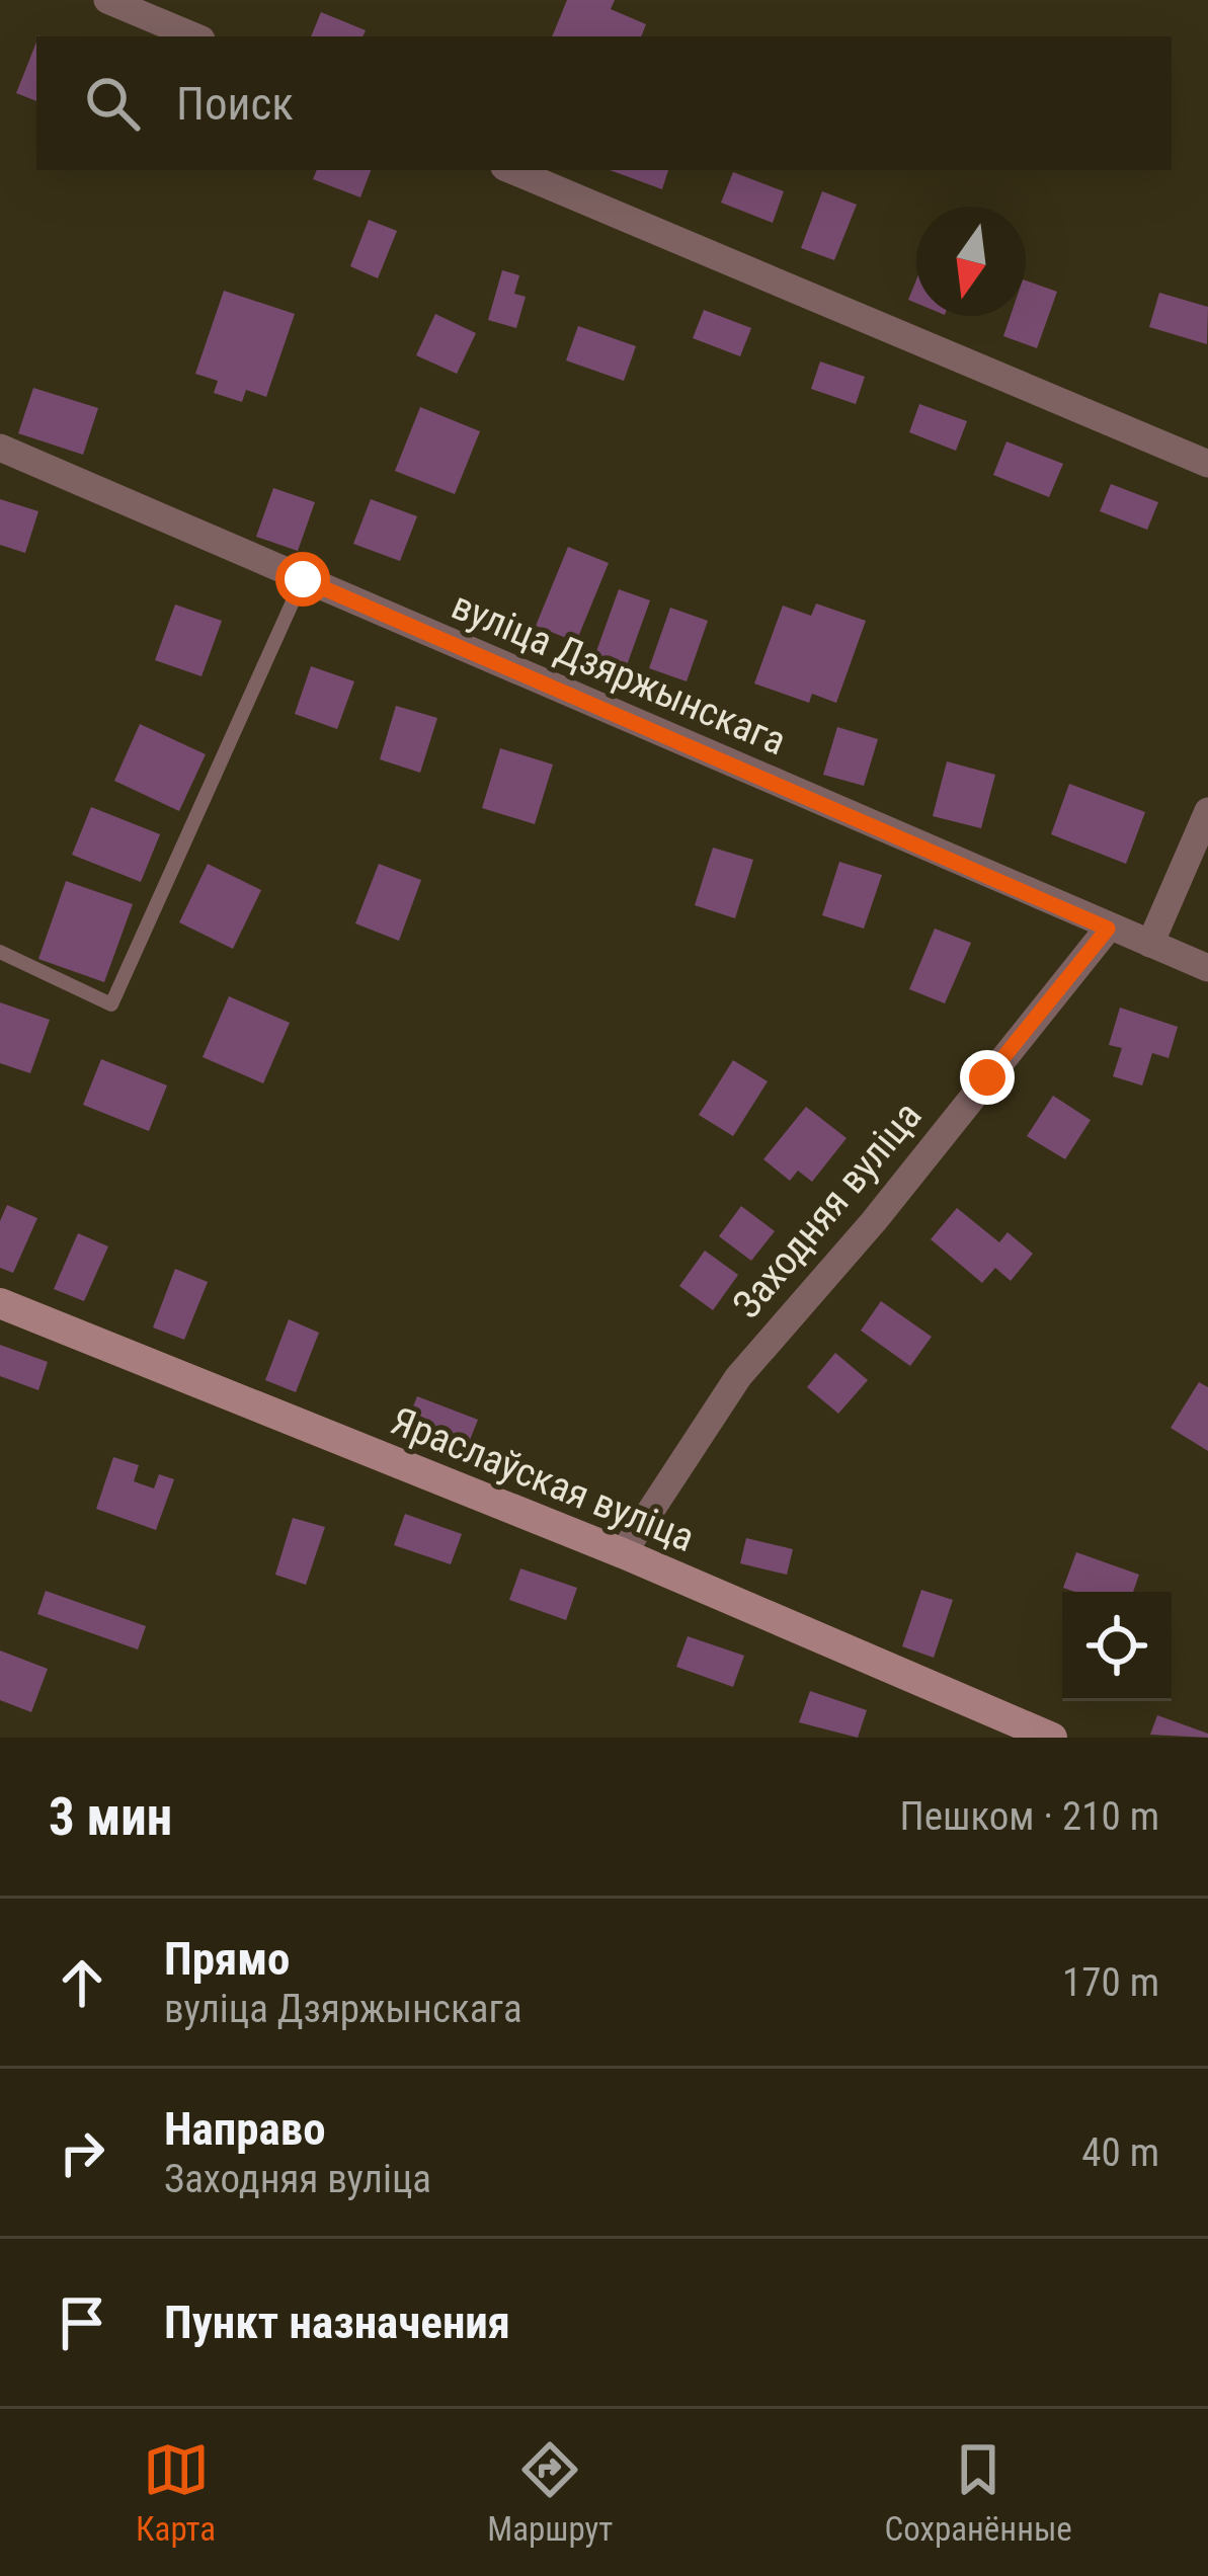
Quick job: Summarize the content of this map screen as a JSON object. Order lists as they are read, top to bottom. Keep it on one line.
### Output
{"streets":{"street":["вуліца Дзяржынскага","Заходняя вуліца","Яраслаўская вуліца"]},"crossings":[["вуліца Дзяржынскага","Заходняя вуліца"],["Заходняя вуліца","Яраслаўская вуліца"]],"north":"bottom","page":{"search":"Поиск","heading":["3 мин","Пешком · 210 m"],"list":[["Прямо","вуліца Дзяржынскага","170 m"],["Направо","Заходняя вуліца","40 m"],"Пункт назначения"],"nav":["Карта","Маршрут","Сохранённые"]}}
